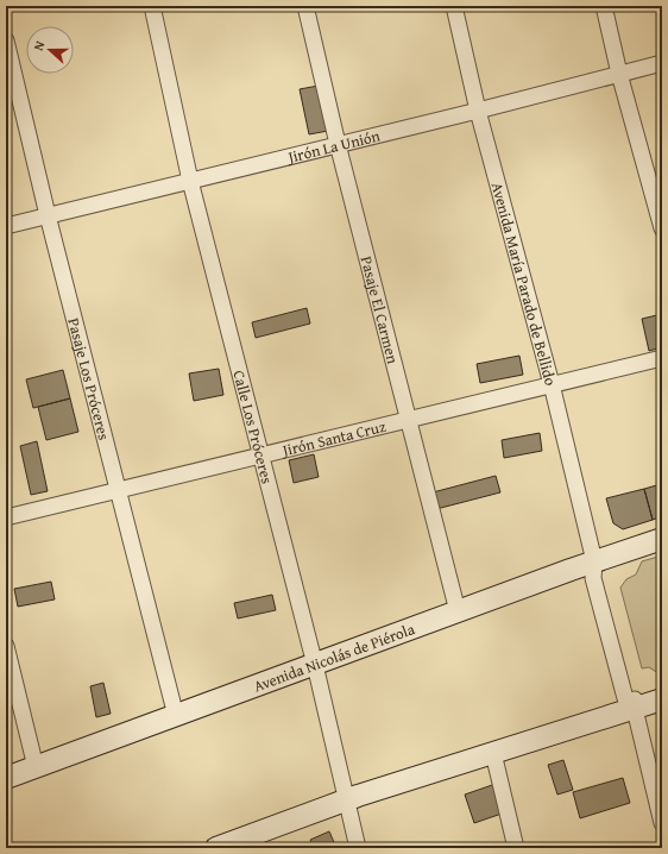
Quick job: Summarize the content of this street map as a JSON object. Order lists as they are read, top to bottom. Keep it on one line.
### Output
{"streets":{"main road":["Avenida Nicolás de Piérola"],"street":["Jirón La Unión","Avenida María Parado de Bellido","Pasaje El Carmen","Pasaje Los Próceres","Calle Los Próceres","Jirón Santa Cruz"]},"crossings":[["Jirón La Unión","Avenida María Parado de Bellido"],["Jirón La Unión","Pasaje El Carmen"],["Jirón La Unión","Pasaje Los Próceres"],["Jirón La Unión","Calle Los Próceres"],["Avenida María Parado de Bellido","Jirón Santa Cruz"],["Avenida María Parado de Bellido","Avenida Nicolás de Piérola"],["Pasaje El Carmen","Jirón Santa Cruz"],["Pasaje El Carmen","Avenida Nicolás de Piérola"],["Pasaje Los Próceres","Jirón Santa Cruz"],["Pasaje Los Próceres","Avenida Nicolás de Piérola"],["Calle Los Próceres","Jirón Santa Cruz"],["Calle Los Próceres","Avenida Nicolás de Piérola"]],"north":"left"}
